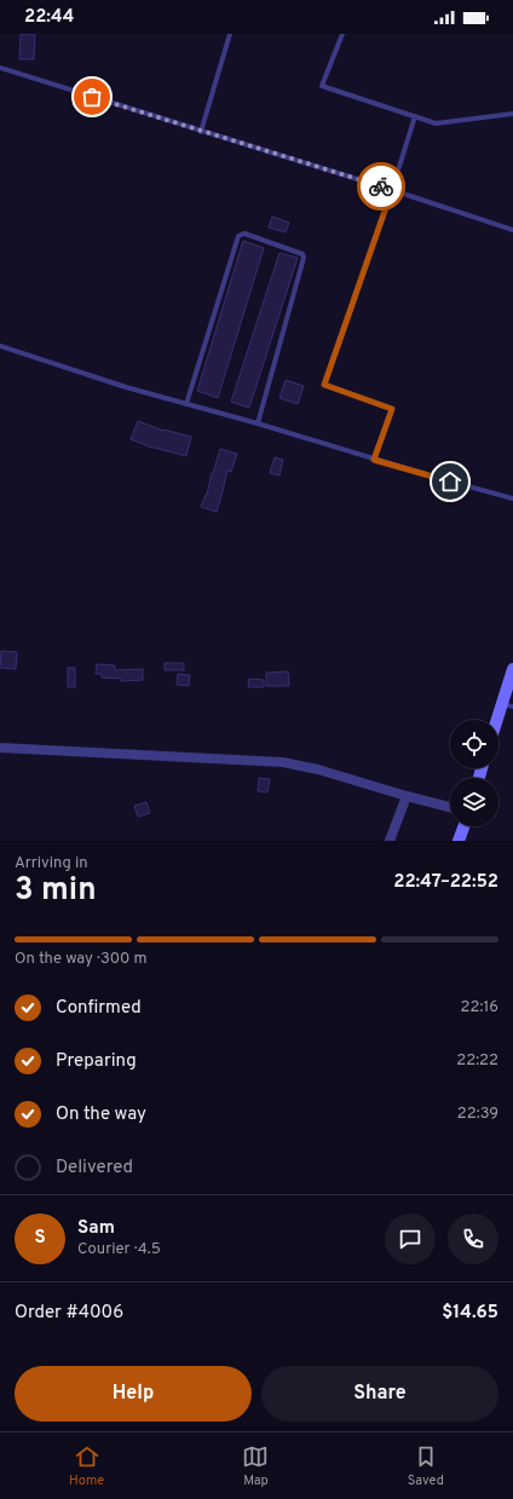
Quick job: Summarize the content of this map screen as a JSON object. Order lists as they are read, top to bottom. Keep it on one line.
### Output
{"page":{"status":"22:44","heading":["3 min","Arriving in","22:47–22:52"],"panel":["Sam","Courier · 4.5","Order #4006","$14.65"],"bar":"On the way · 300 m","list":[["Confirmed","22:16"],["Preparing","22:22"],["On the way","22:39"],"Delivered"],"round":"S","buttons":["Help","Share"],"tabs":["Home","Map","Saved"]}}
